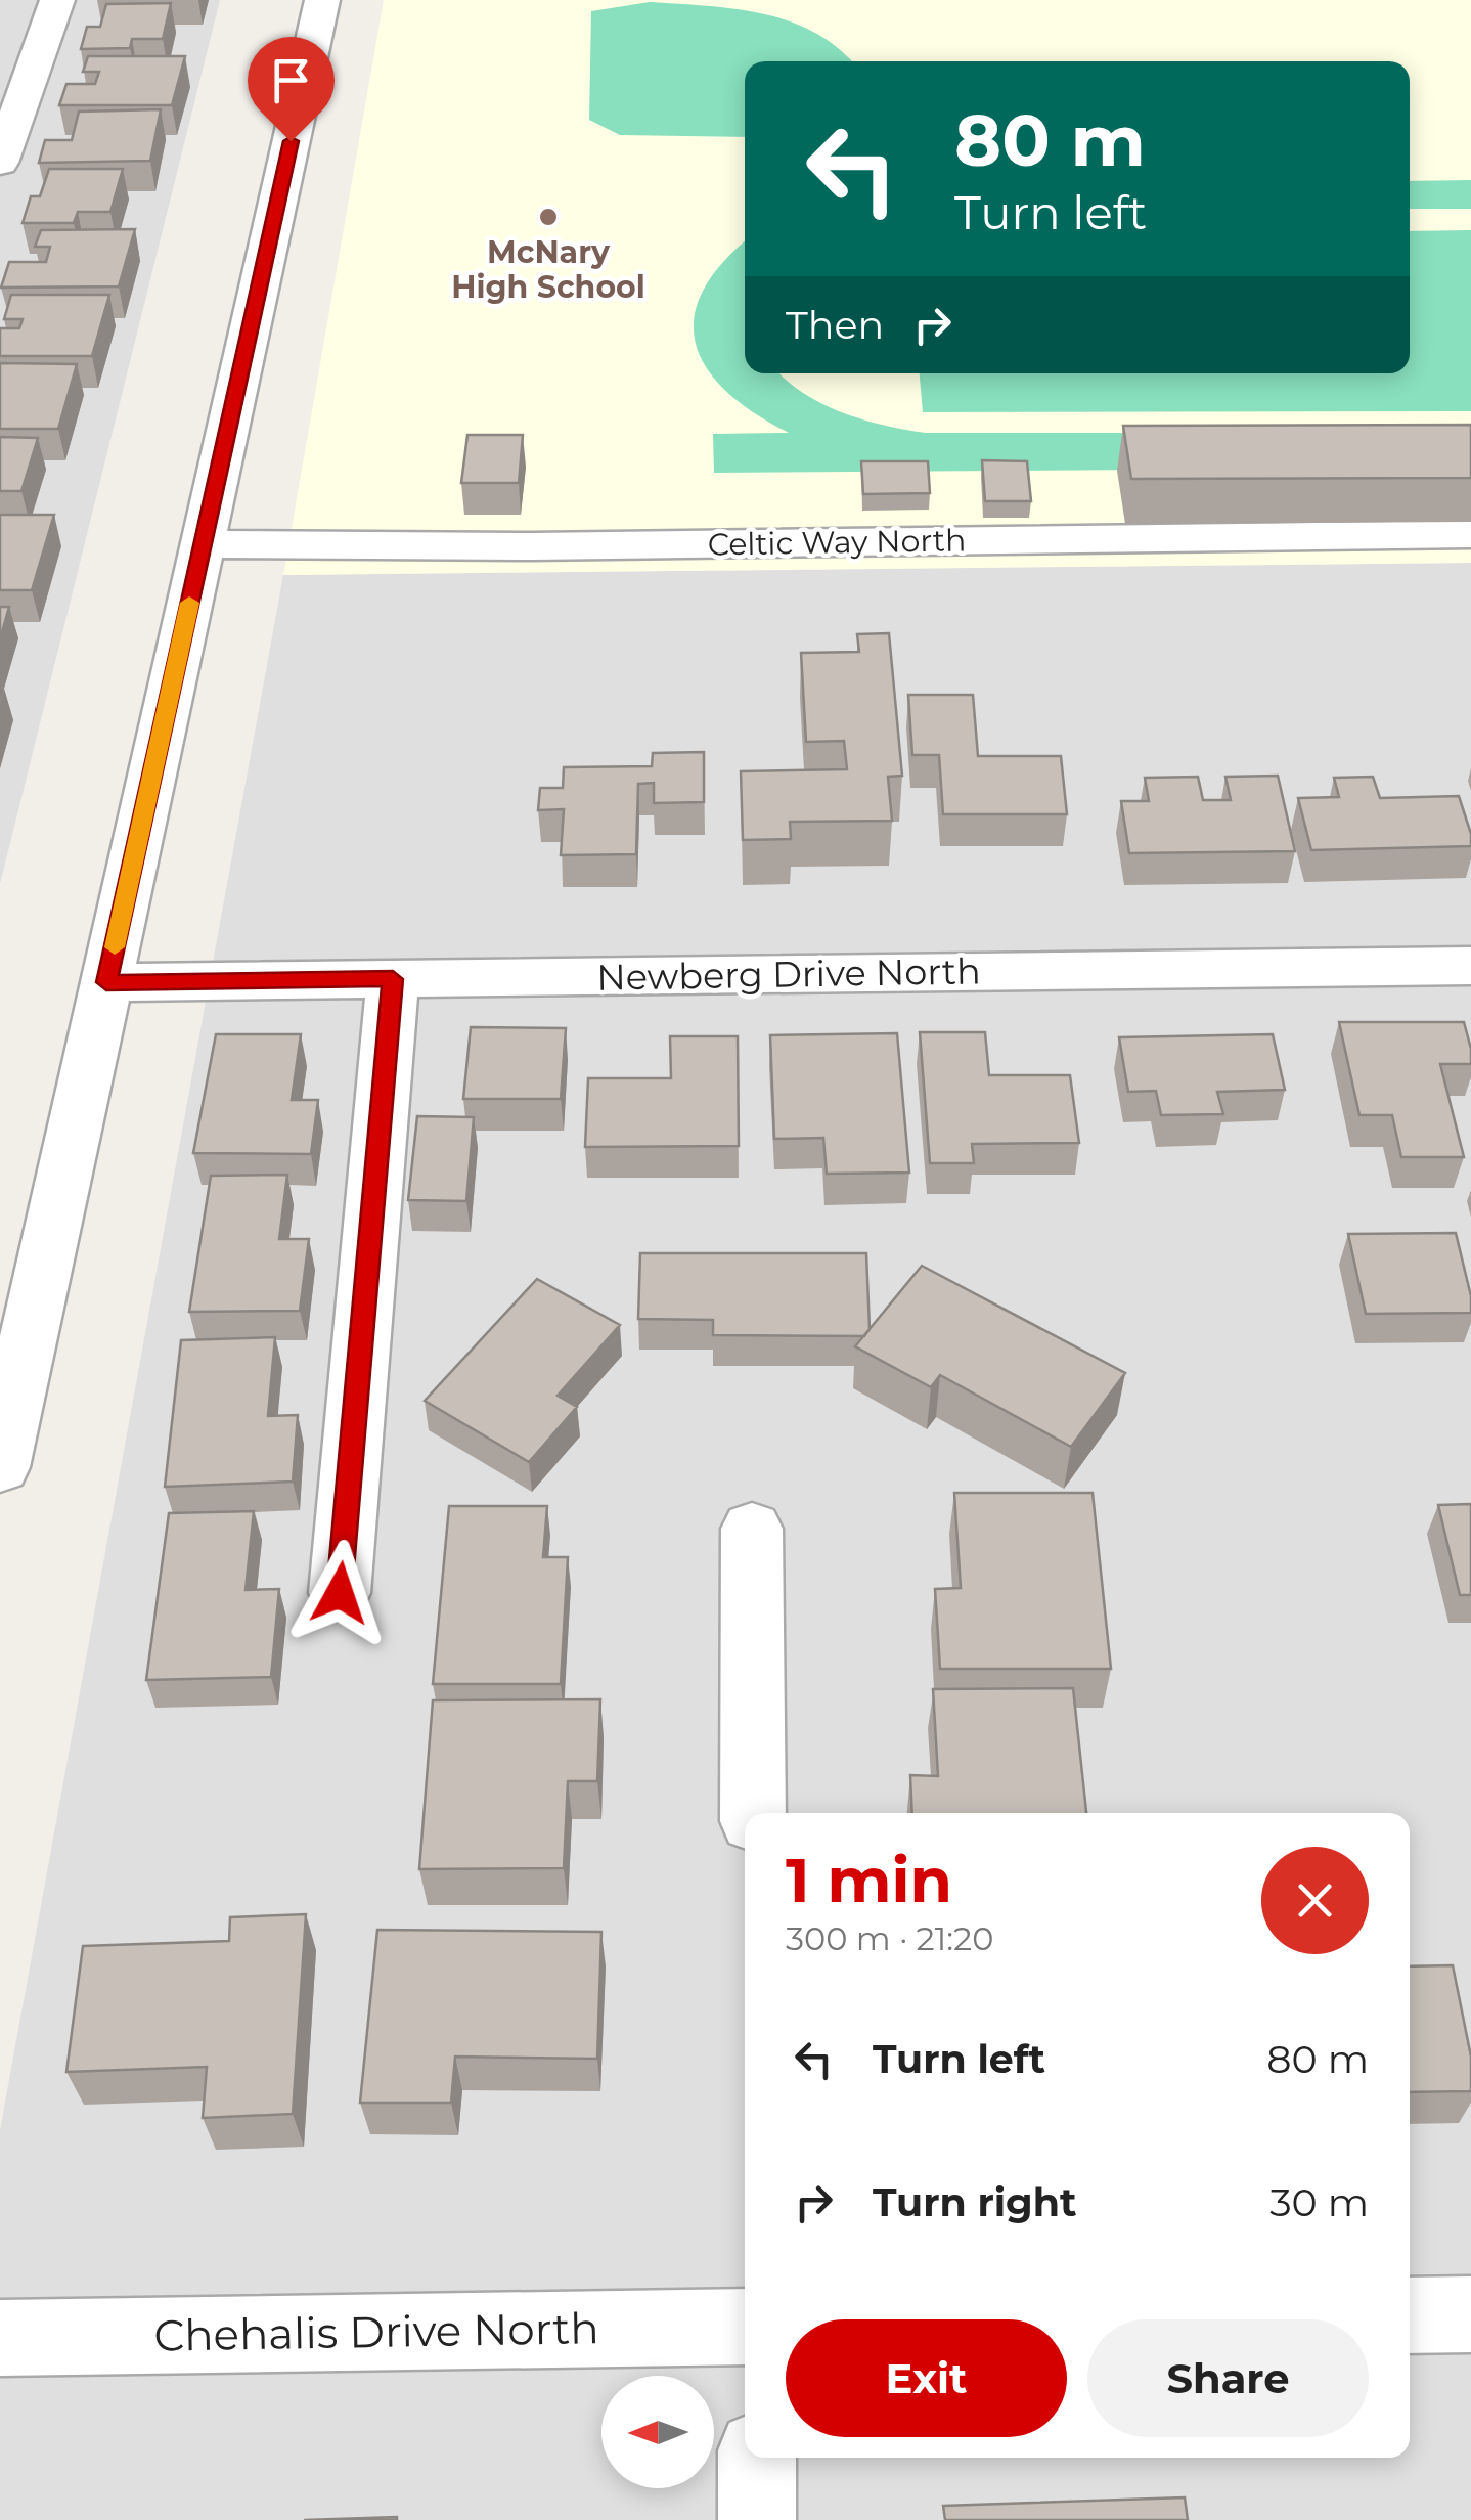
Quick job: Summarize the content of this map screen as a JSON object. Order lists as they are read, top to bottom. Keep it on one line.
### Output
{"streets":{"street":["Celtic Way North","Newberg Drive North","Chehalis Drive North"]},"places":["McNary High School"],"north":"left","page":{"turn":["80 m","Turn left"],"then":"Then","heading":["1 min","300 m · 21:20"],"list":[{"name":"Turn left","value":"80 m"},{"name":"Turn right","value":"30 m"}],"buttons":["Exit","Share"]}}
